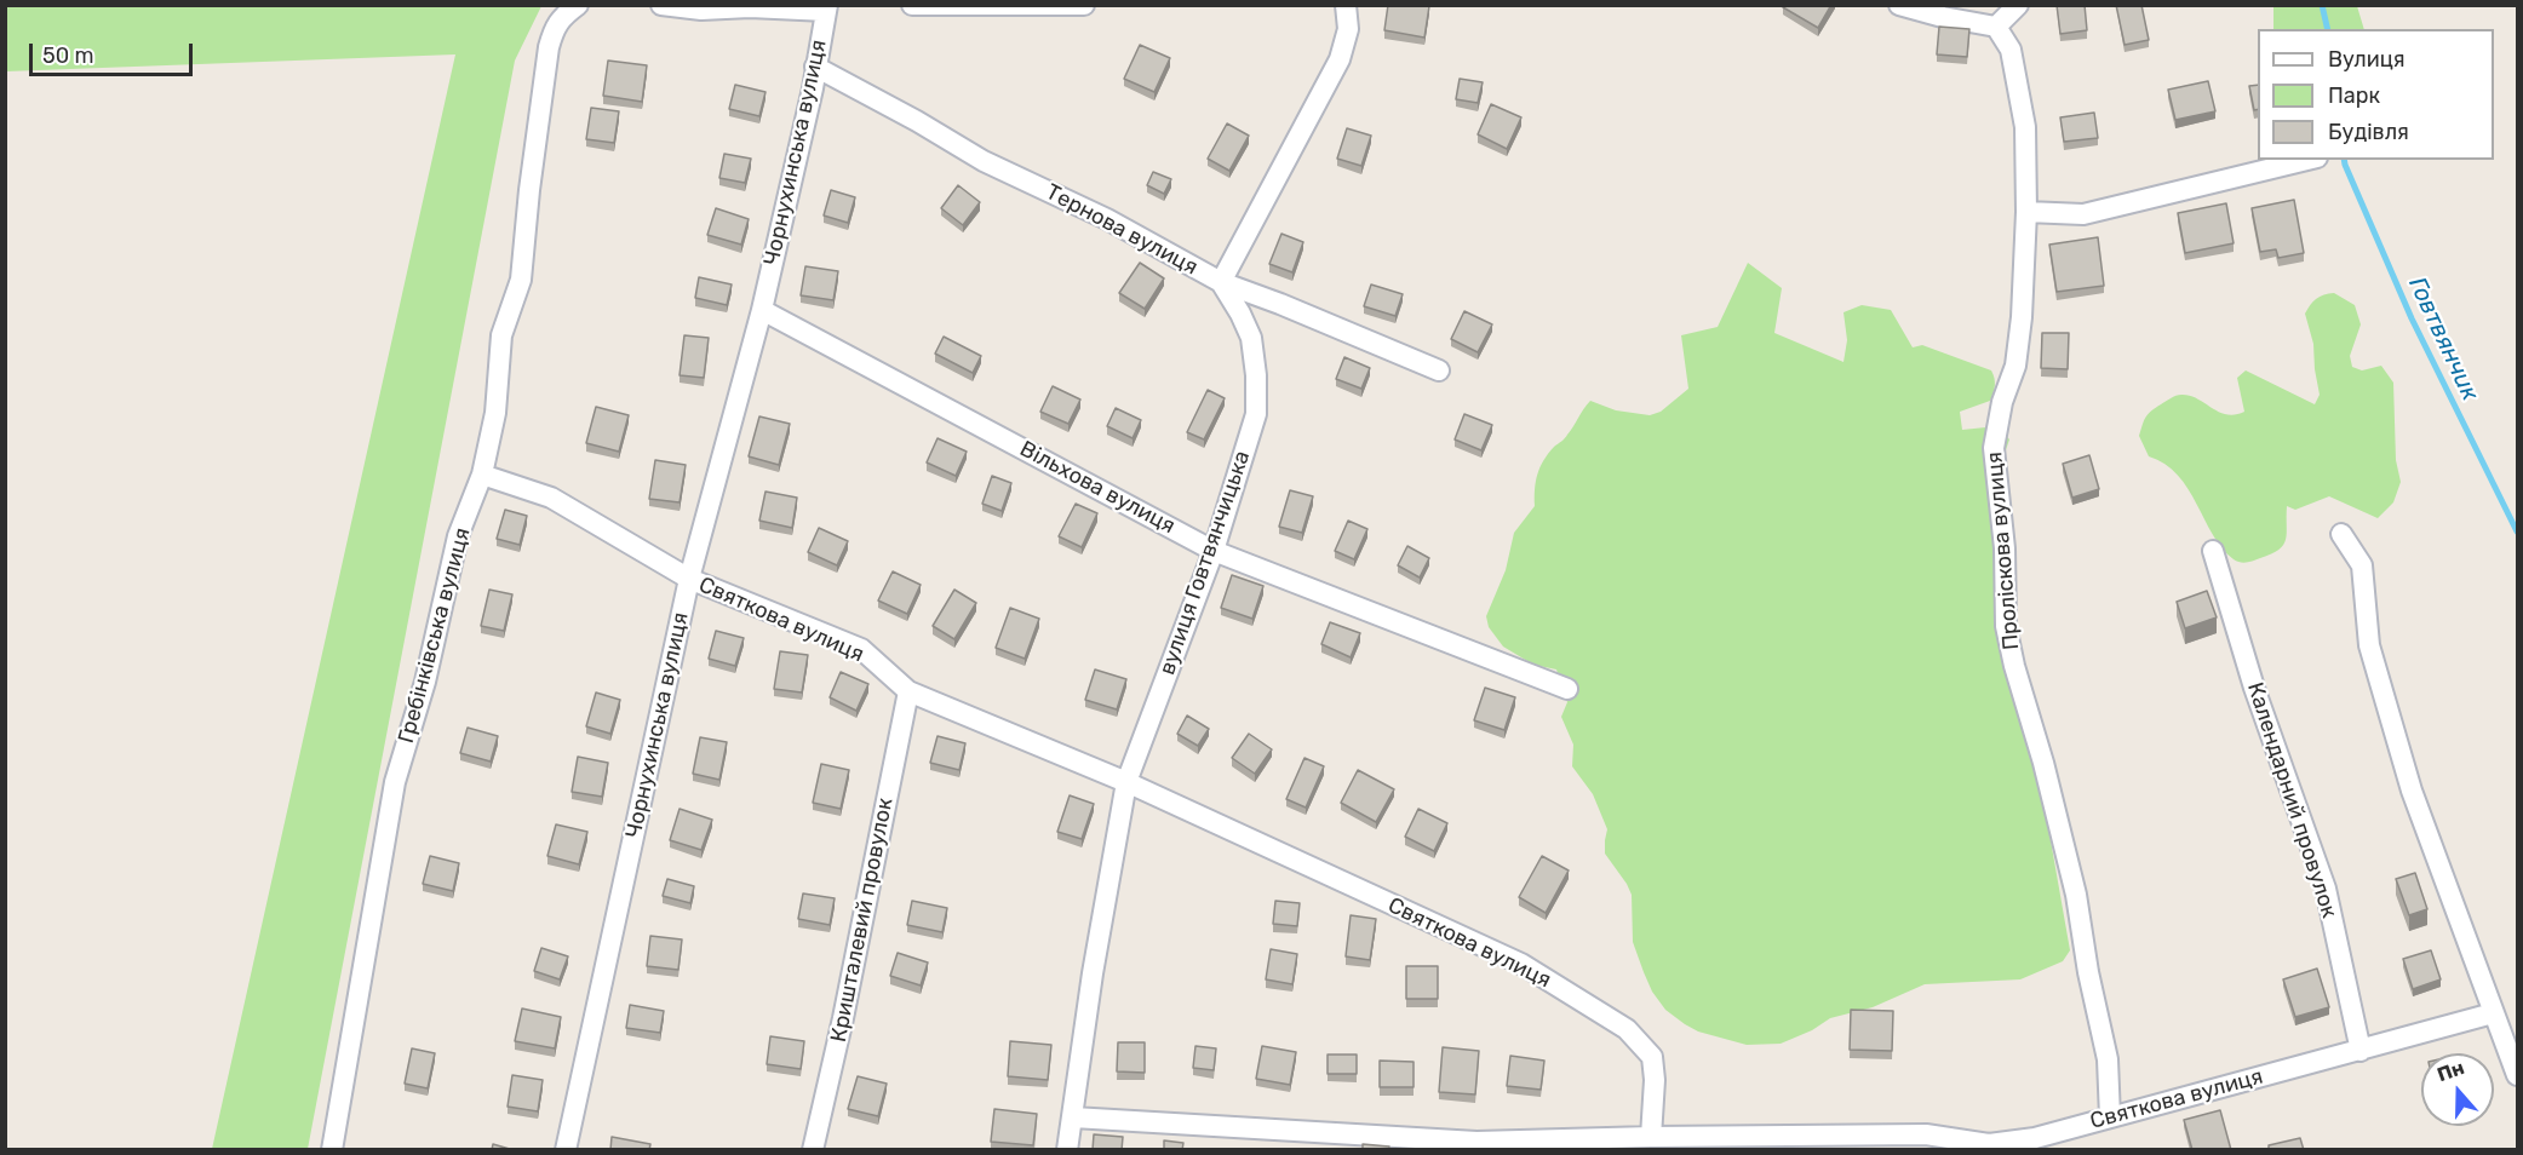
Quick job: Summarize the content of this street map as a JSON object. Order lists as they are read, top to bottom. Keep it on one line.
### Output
{"streets":{"street":["Чорнухинська вулиця","Тернова вулиця","Вільхова вулиця","Проліскова вулиця","вулиця Говтвянчицька","Святкова вулиця","Гребінківська вулиця","Календарний провулок","Кришталевий провулок"]},"crossings":[["Чорнухинська вулиця","Тернова вулиця"],["Чорнухинська вулиця","Вільхова вулиця"],["Чорнухинська вулиця","Святкова вулиця"],["Тернова вулиця","вулиця Говтвянчицька"],["Вільхова вулиця","вулиця Говтвянчицька"],["Проліскова вулиця","Святкова вулиця"],["вулиця Говтвянчицька","Святкова вулиця"],["Святкова вулиця","Гребінківська вулиця"],["Святкова вулиця","Календарний провулок"],["Святкова вулиця","Кришталевий провулок"]],"water":["Говтвянчик"],"legend":["Вулиця","Парк","Будівля"],"scale_bar":"50 m","north":"top"}
